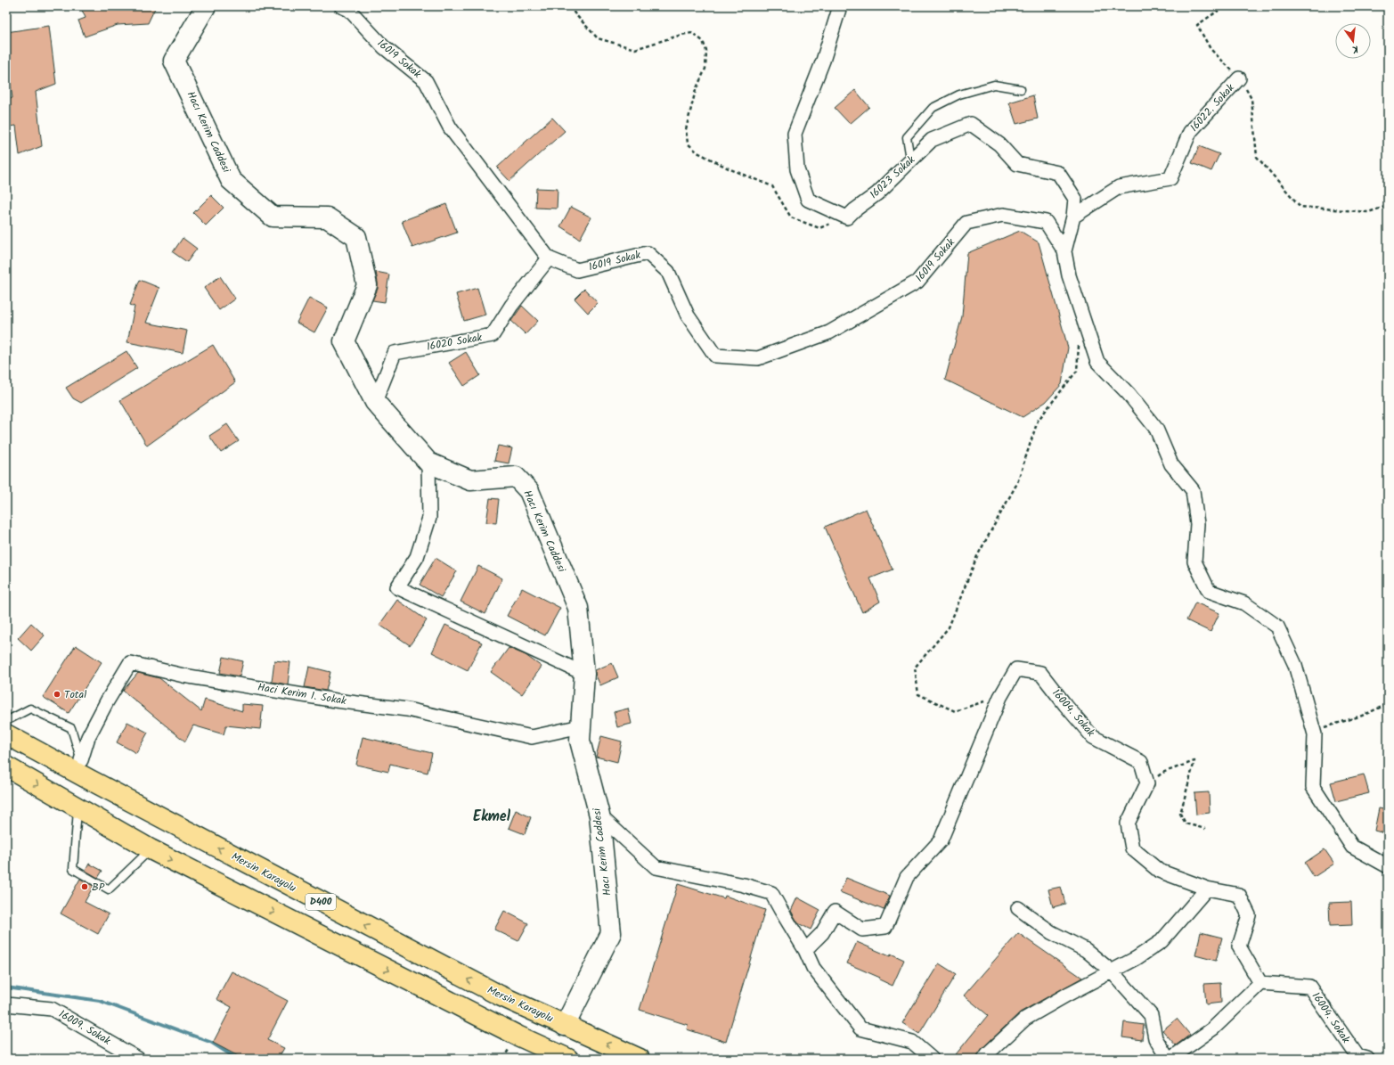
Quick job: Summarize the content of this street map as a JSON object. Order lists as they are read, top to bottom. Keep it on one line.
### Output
{"streets":{"highway":["Mersin Karayolu","D400"],"street":["16019 Sokak","16022. Sokak","Hacı Kerim Caddesi","16023 Sokak","16020 Sokak","Haci Kerim 1. Sokak","16004. Sokak","16009. Sokak"]},"crossings":[["16019 Sokak","16023 Sokak"],["16019 Sokak","16020 Sokak"],["16022. Sokak","16023 Sokak"],["Hacı Kerim Caddesi","16020 Sokak"],["Hacı Kerim Caddesi","Haci Kerim 1. Sokak"],["Hacı Kerim Caddesi","Mersin Karayolu"]],"districts":["Ekmel"],"places":["Total","BP"],"north":"bottom"}
